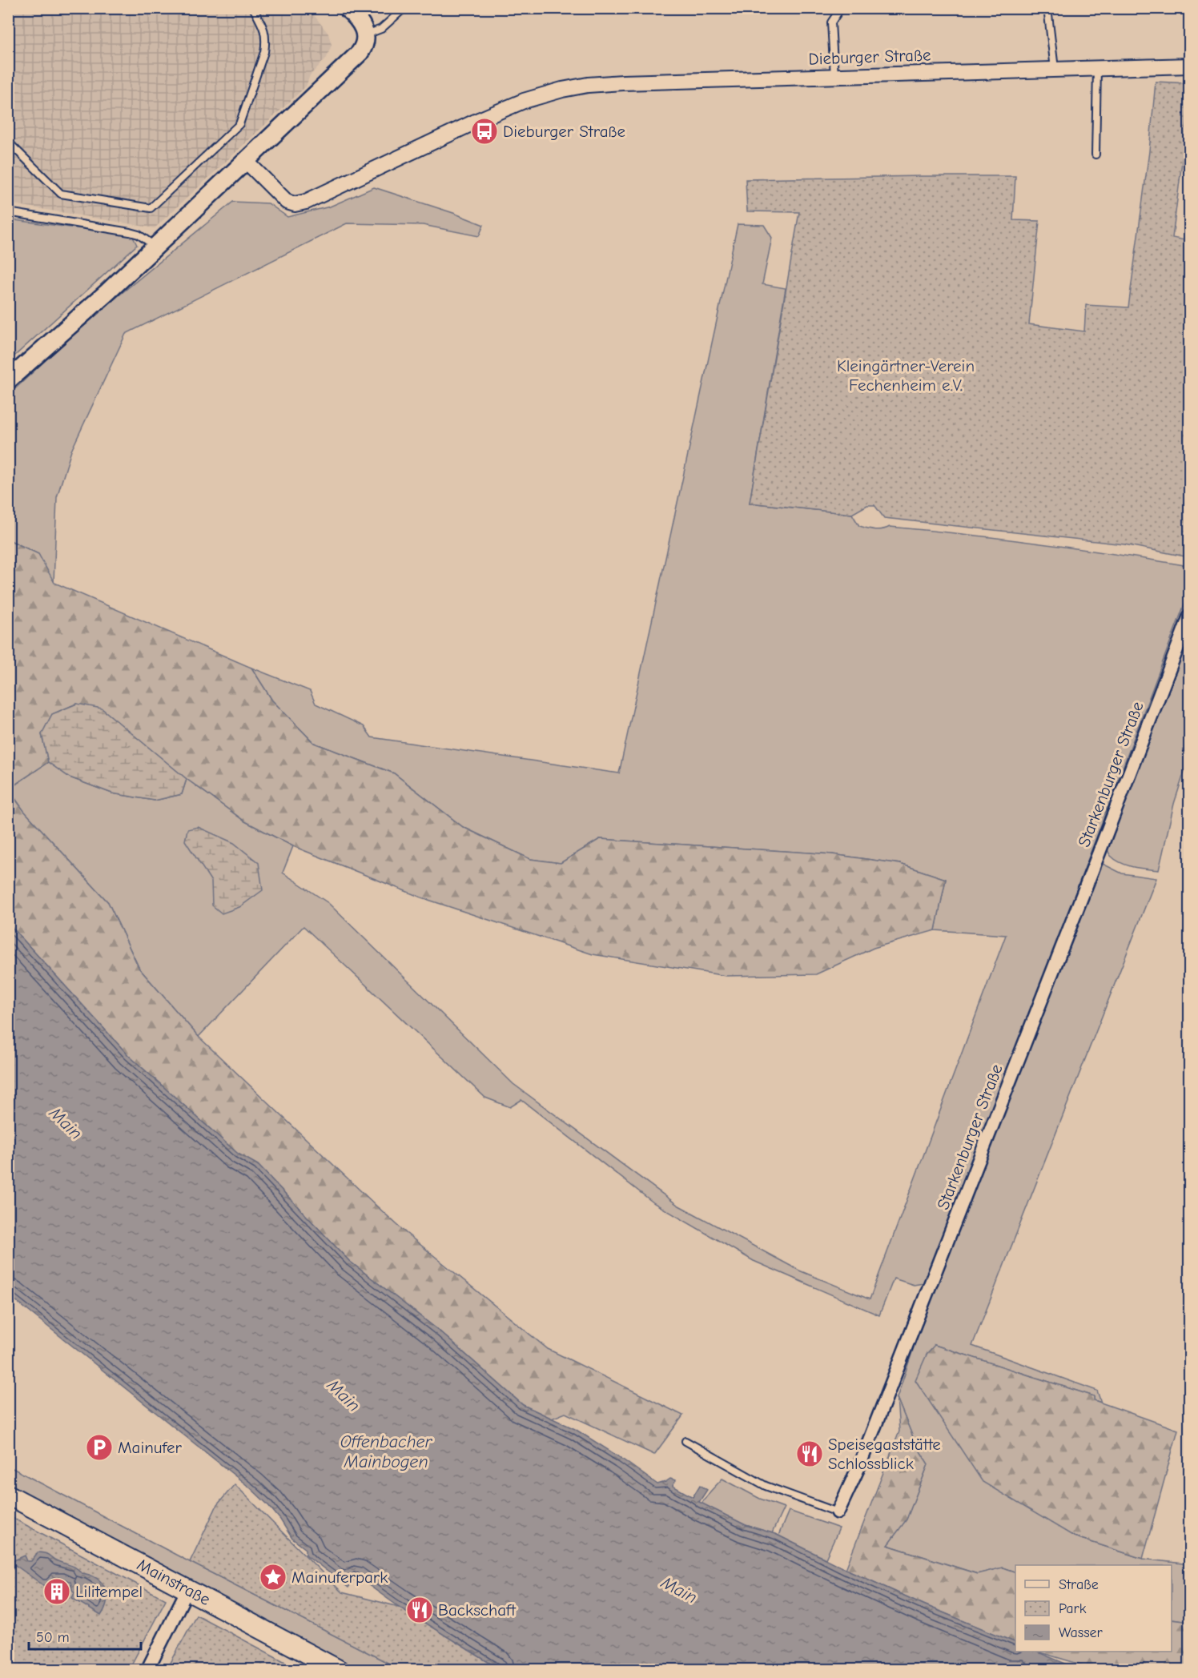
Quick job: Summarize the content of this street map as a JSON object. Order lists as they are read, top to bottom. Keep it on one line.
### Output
{"streets":{"main road":["Mainstraße"],"street":["Dieburger Straße","Starkenburger Straße"]},"water":["Main","Offenbacher Mainbogen"],"parks":["Kleingärtner-Verein Fechenheim e.V."],"places":{"bus stop":["Dieburger Straße"],"parking":["Mainufer"],"restaurant":["Speisegaststätte Schlossblick","Backschaft"],"place":["Mainuferpark"],"building":["Lilitempel"]},"legend":["Straße","Park","Wasser"],"scale_bar":"50 m"}
